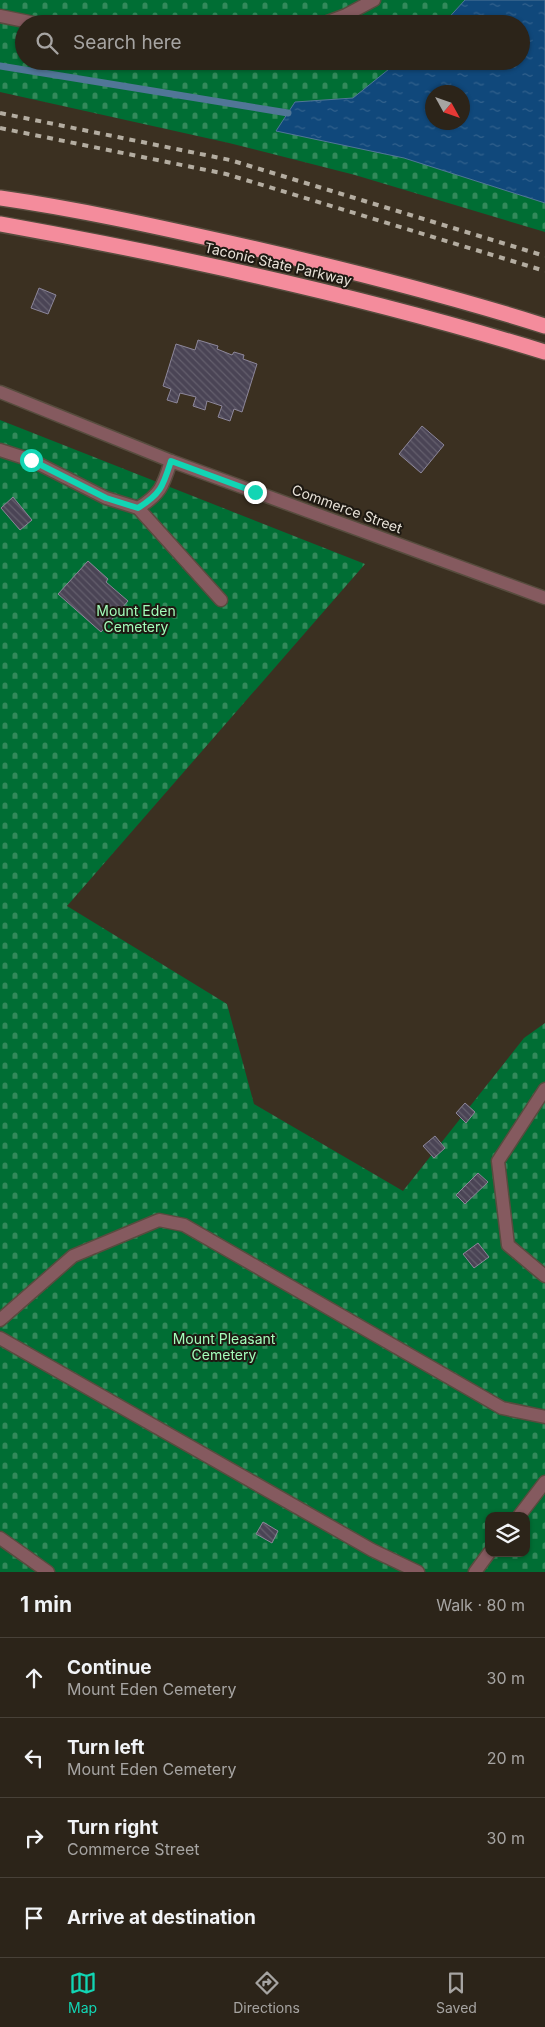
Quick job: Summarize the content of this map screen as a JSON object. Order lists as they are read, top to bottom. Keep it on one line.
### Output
{"streets":{"highway":["Taconic State Parkway"],"street":["Commerce Street"]},"parks":["Mount Eden Cemetery","Mount Pleasant Cemetery"],"north":"bottom right","page":{"search":"Search here","heading":["1 min","Walk · 80 m"],"list":[["Continue","Mount Eden Cemetery","30 m"],["Turn left","Mount Eden Cemetery","20 m"],["Turn right","Commerce Street","30 m"],"Arrive at destination"],"nav":["Map","Directions","Saved"]}}
